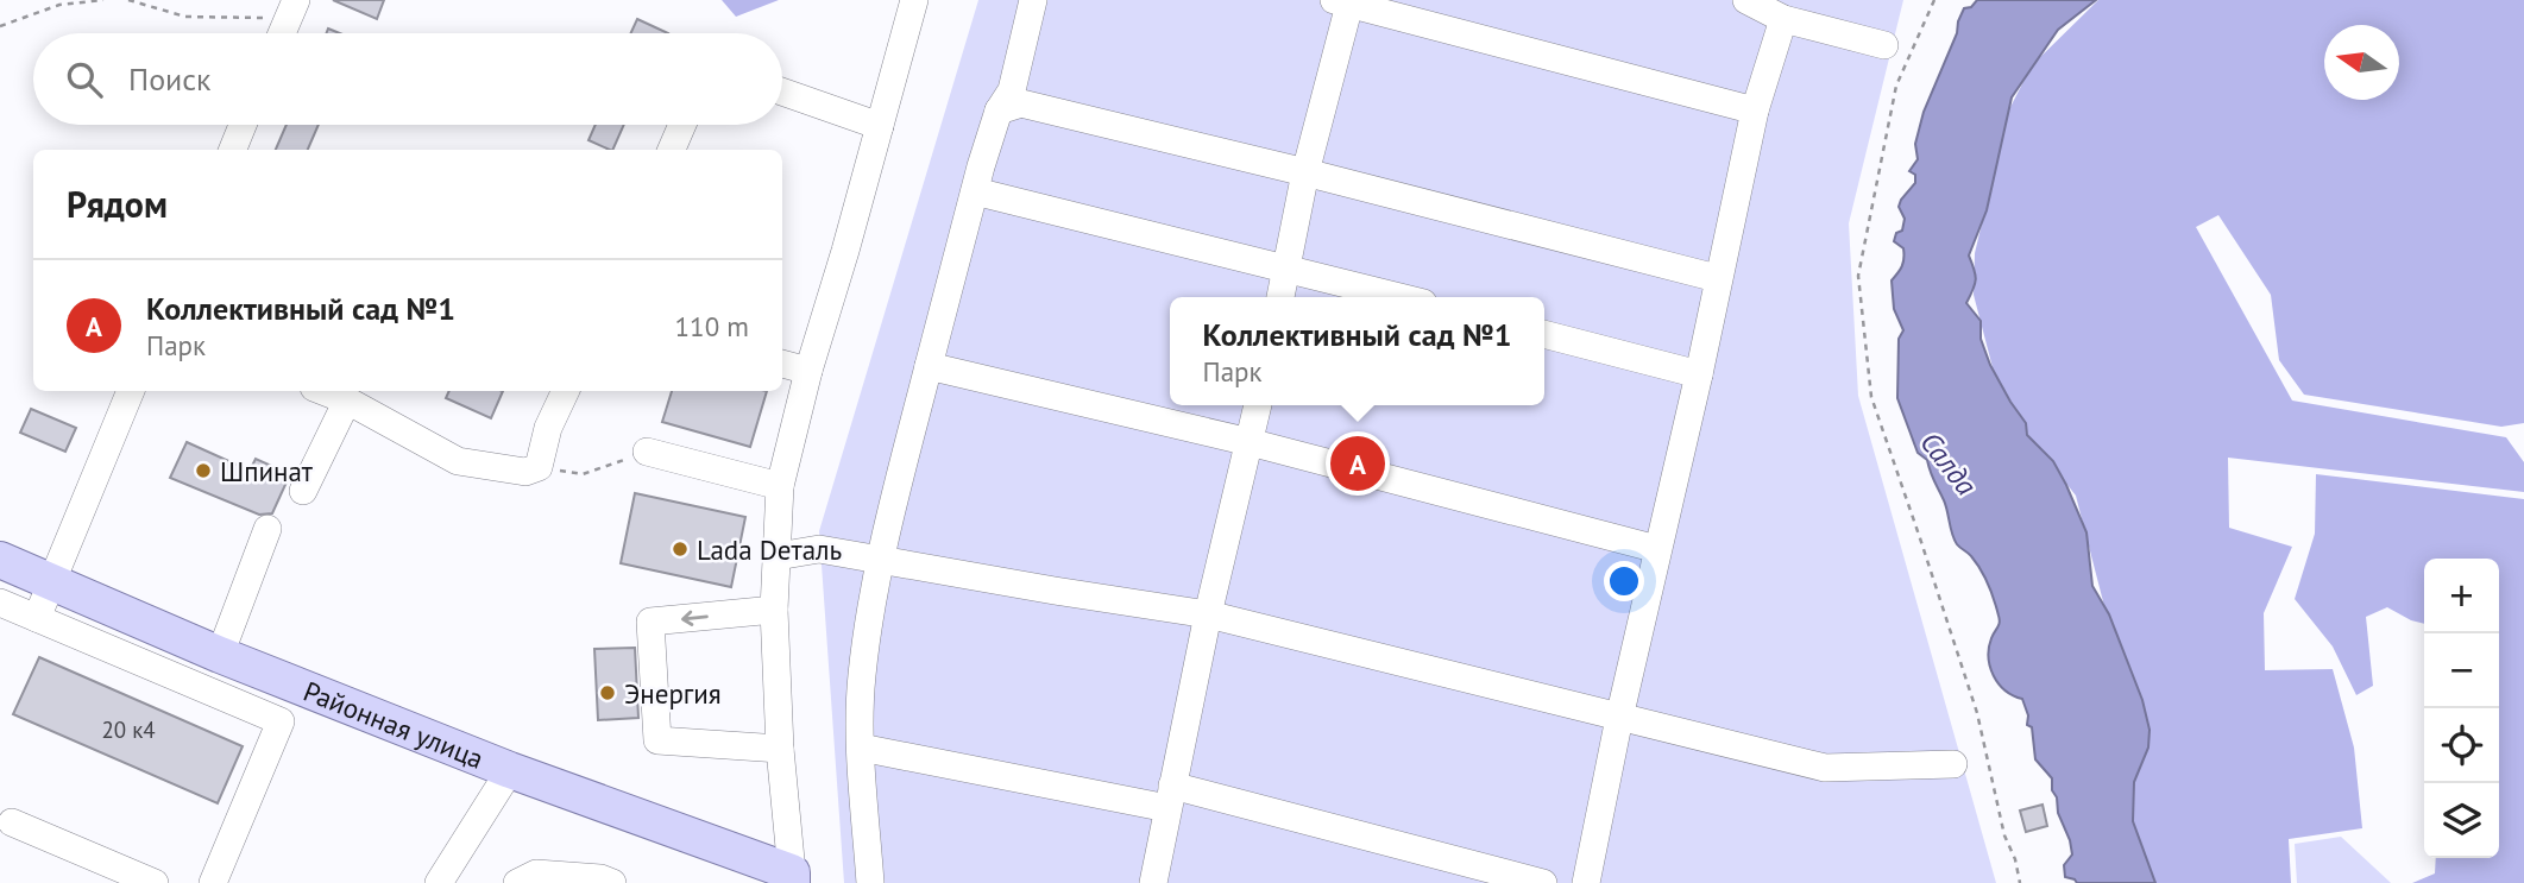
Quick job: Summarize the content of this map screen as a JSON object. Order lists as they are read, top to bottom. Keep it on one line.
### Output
{"streets":{"main road":["Районная улица"]},"water":["Салда"],"places":["Шпинат","Lada Dеталь","Энергия"],"house_numbers":["20 к4"],"north":"left","page":{"search":"Поиск","heading":"Рядом","list":[{"mark":"A","name":"Коллективный сад №1","note":"Парк","value":"110 m"}],"popup":["Коллективный сад №1","Парк"],"pins":"A","map_buttons":["+","−"]}}
